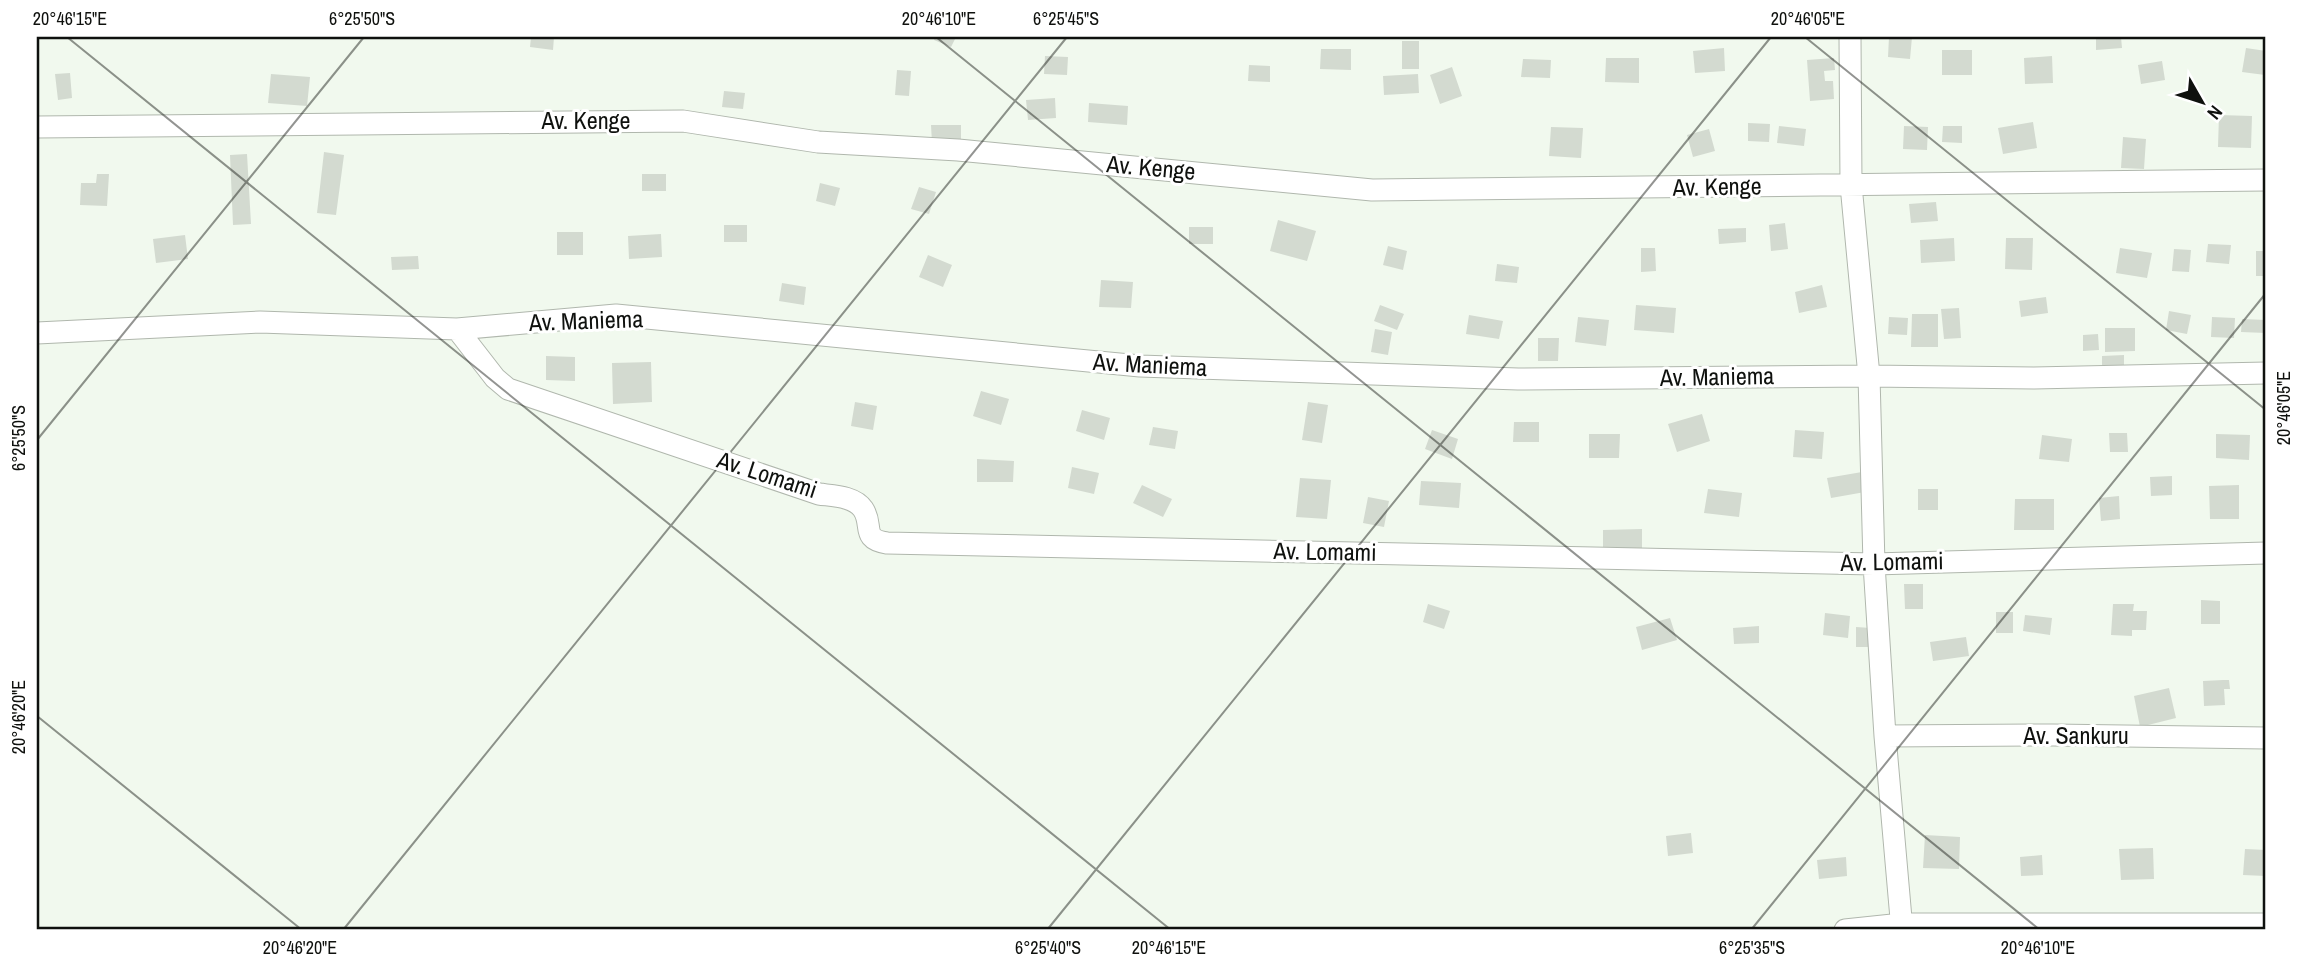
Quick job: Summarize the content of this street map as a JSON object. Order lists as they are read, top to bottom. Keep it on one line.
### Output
{"streets":{"street":["Av. Kenge","Av. Maniema","Av. Lomami","Av. Sankuru"]},"crossings":[["Av. Maniema","Av. Lomami"]],"north":"bottom right","coordinates":["20°46'15\"E","6°25'50\"S","20°46'10\"E","6°25'45\"S","20°46'05\"E","20°46'20\"E","6°25'40\"S","6°25'35\"S"]}
